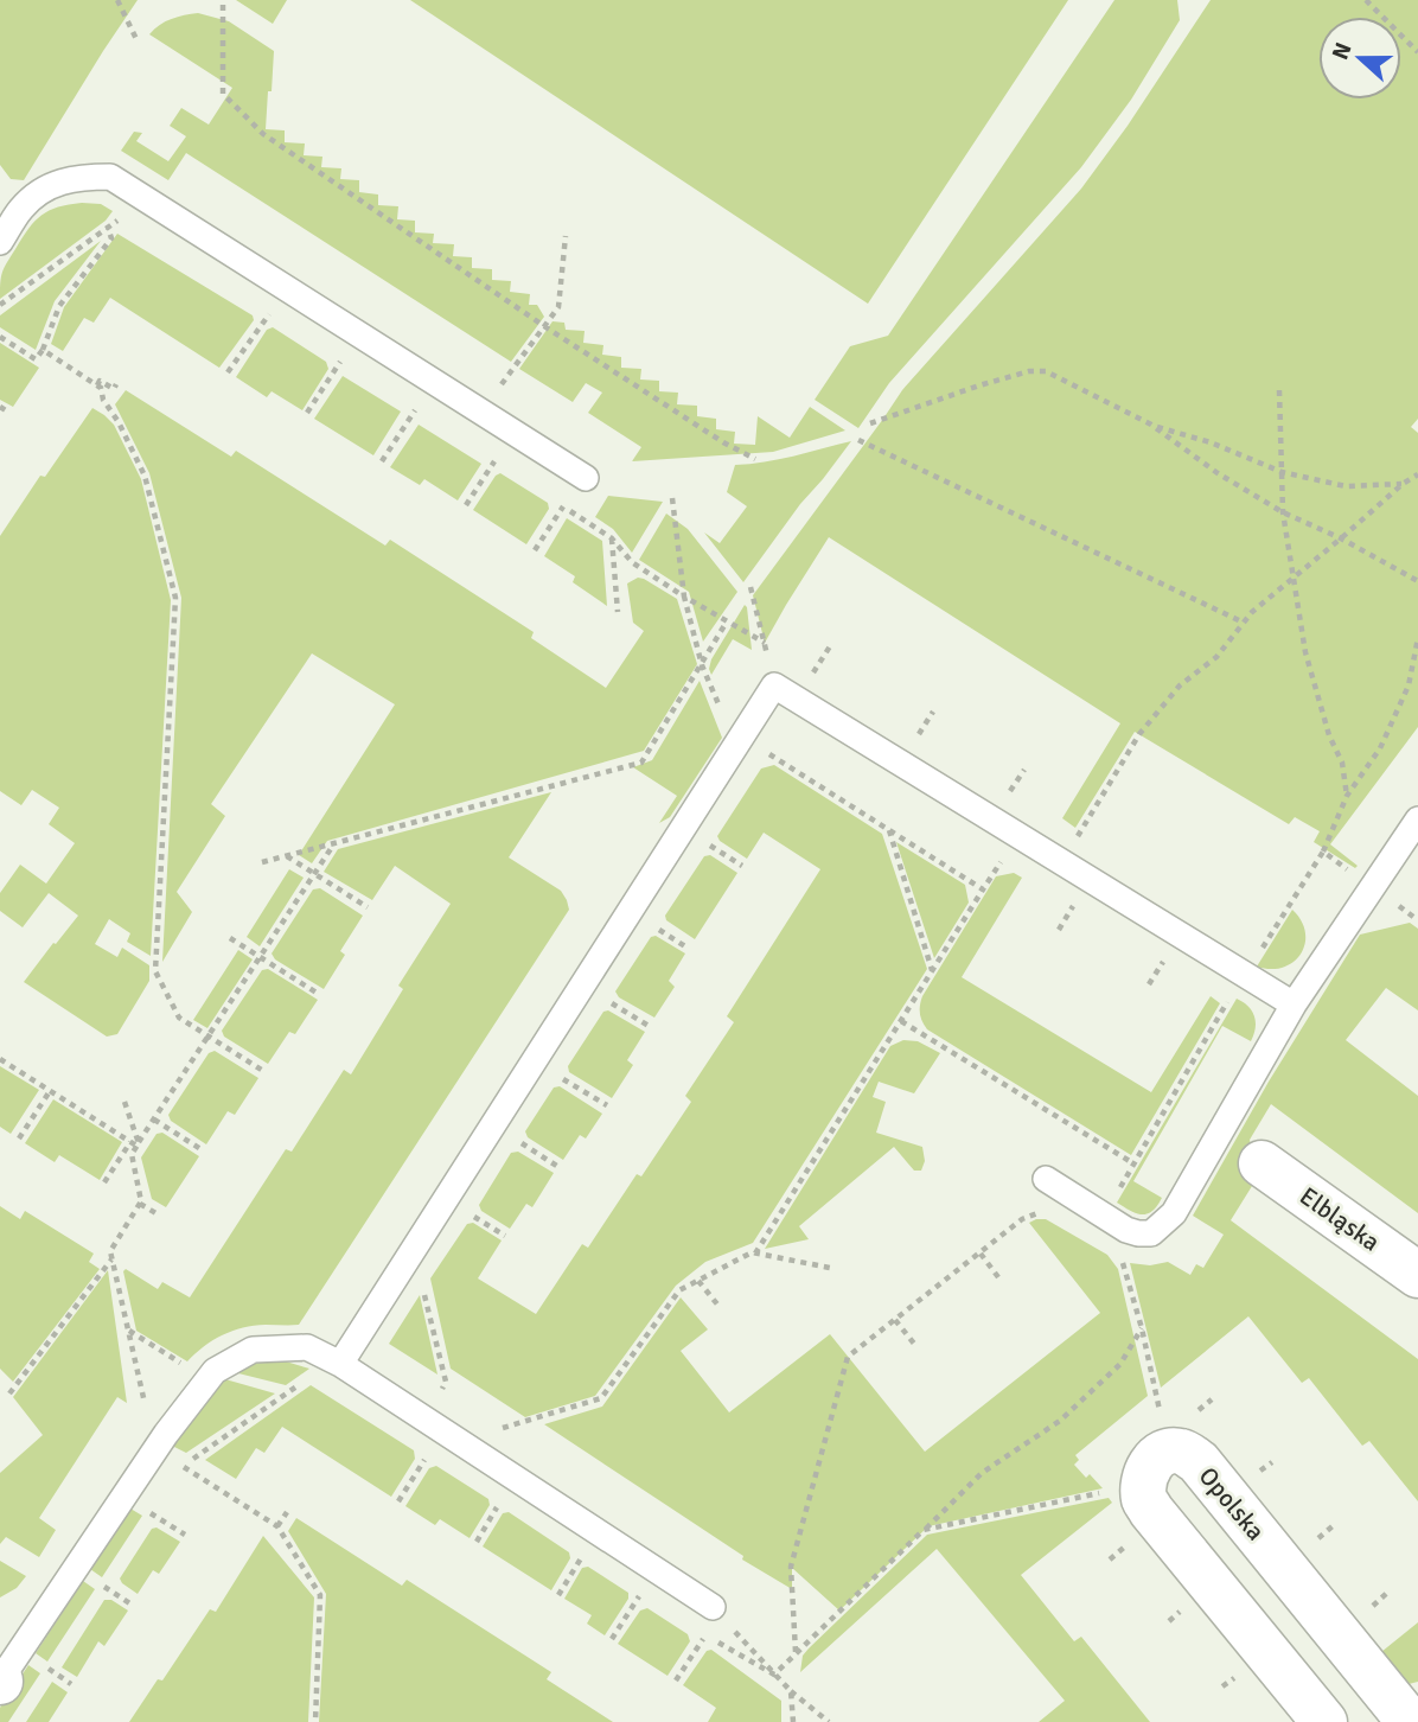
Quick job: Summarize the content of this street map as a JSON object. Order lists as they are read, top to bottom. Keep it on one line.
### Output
{"streets":{"street":["Elbląska","Opolska"]},"north":"left"}
